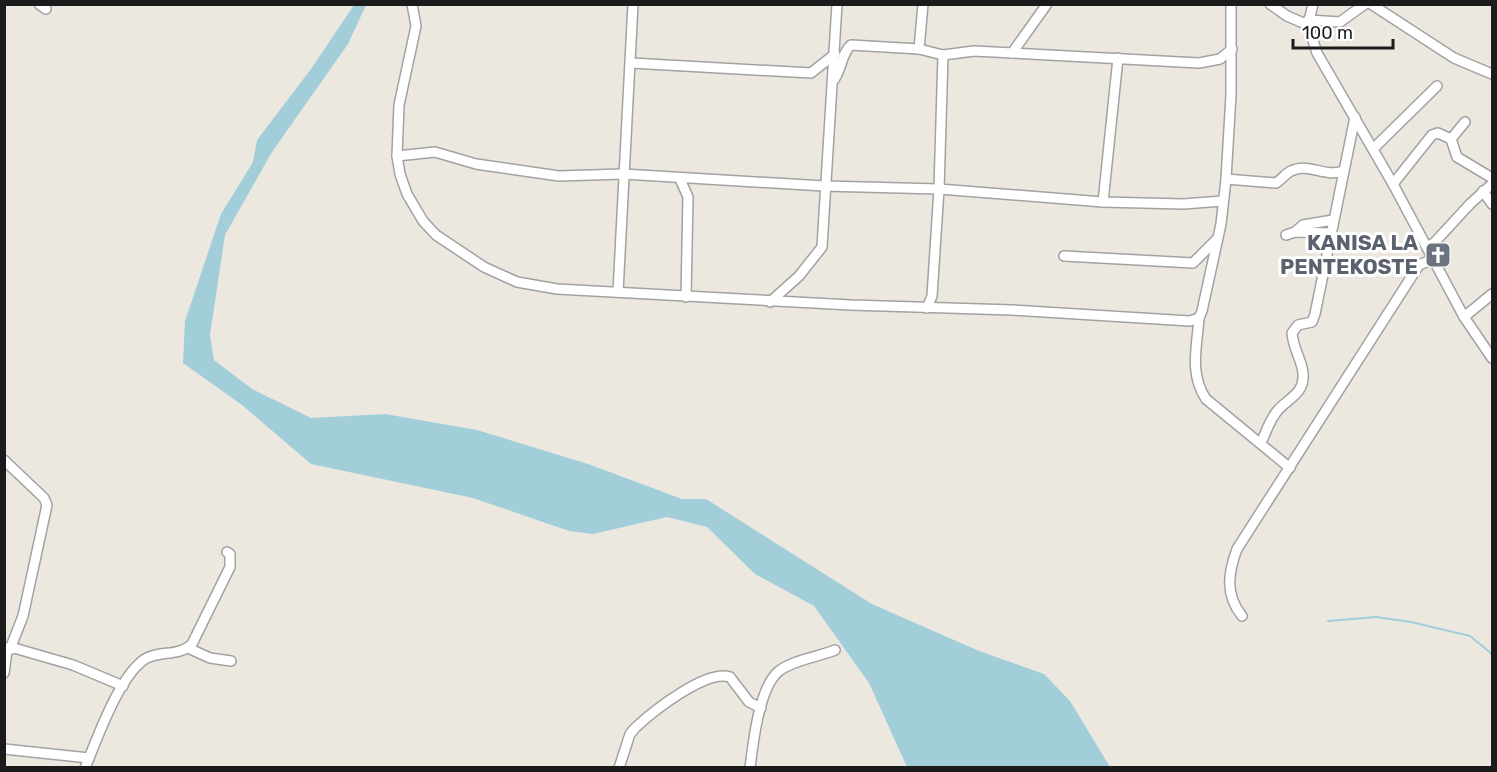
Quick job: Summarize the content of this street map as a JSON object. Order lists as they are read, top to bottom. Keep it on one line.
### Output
{"places":{"church":["KANISA LA PENTEKOSTE"]},"scale_bar":"100 m"}
